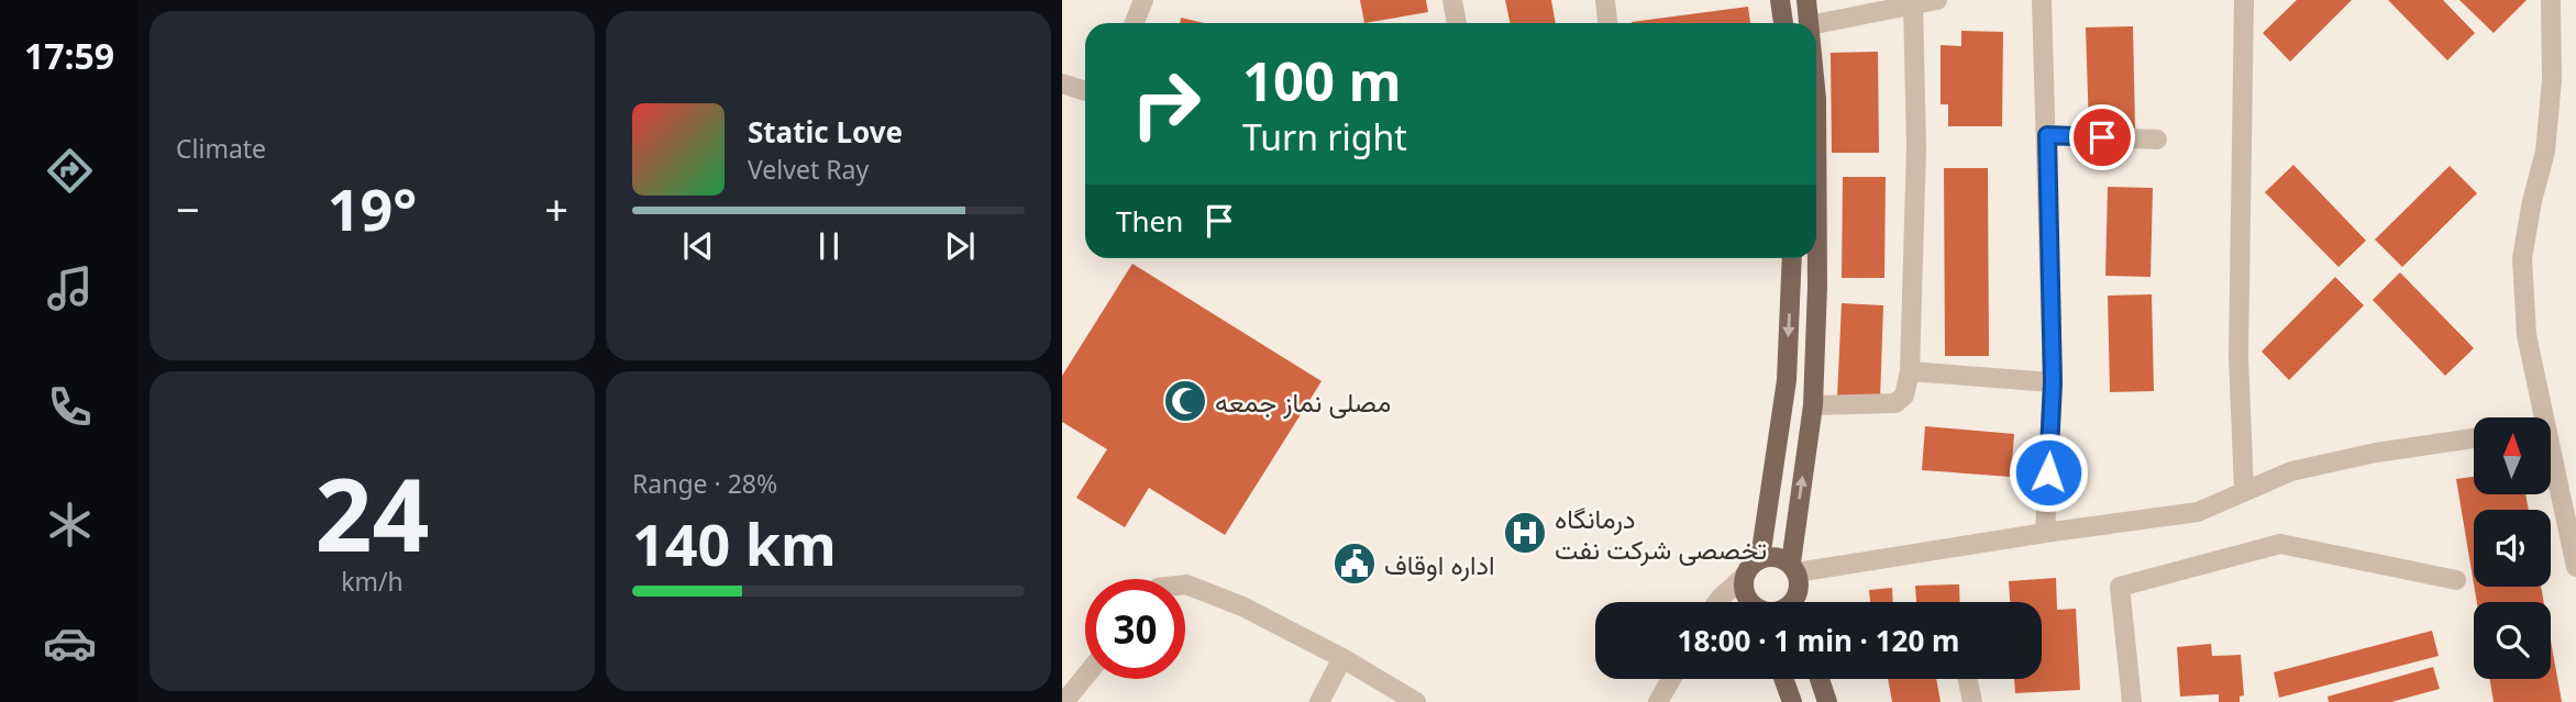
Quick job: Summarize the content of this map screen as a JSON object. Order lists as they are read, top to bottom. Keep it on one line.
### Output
{"places":{"mosque":["مصلی نماز جمعه"],"hospital":["درمانگاه تخصصی شرکت نفت"],"public building":["اداره اوقاف"]},"north":"top","page":{"tabs":"17:59","tile":["Climate",["24","km/h"],["Range · 28%","140 km"]],"turn":["100 m","Turn right"],"song":["Static Love","Velvet Ray"],"heat":["−","19°","+"],"then":"Then","limit":"30","trip":"18:00 · 1 min · 120 m"}}
